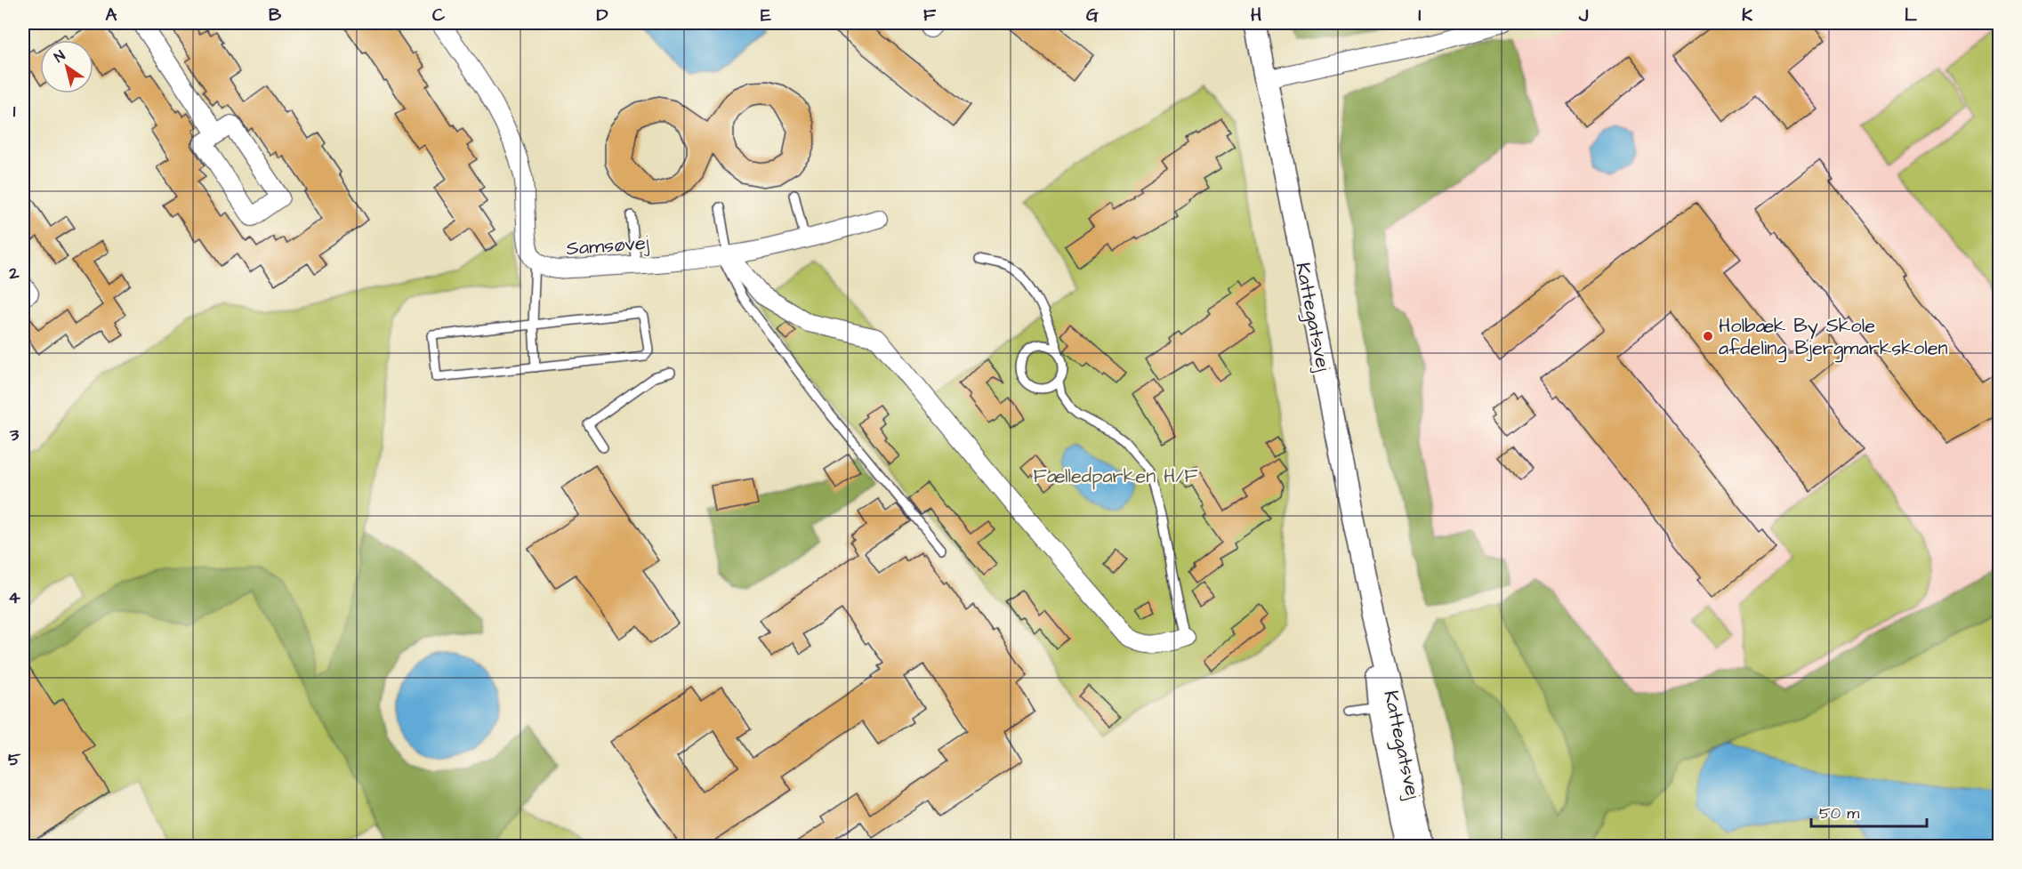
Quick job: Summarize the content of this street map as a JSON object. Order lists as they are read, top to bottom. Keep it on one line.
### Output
{"streets":{"street":["Samsøvej","Kattegatsvej"]},"parks":["Fælledparken H/F"],"places":["Holbæk By Skole afdeling Bjergmarkskolen"],"scale_bar":"50 m","north":"top left","grid":{"columns":["A","B","C","D","E","F","G","H","I","J","K","L"],"rows":["1","2","3","4","5"]}}
